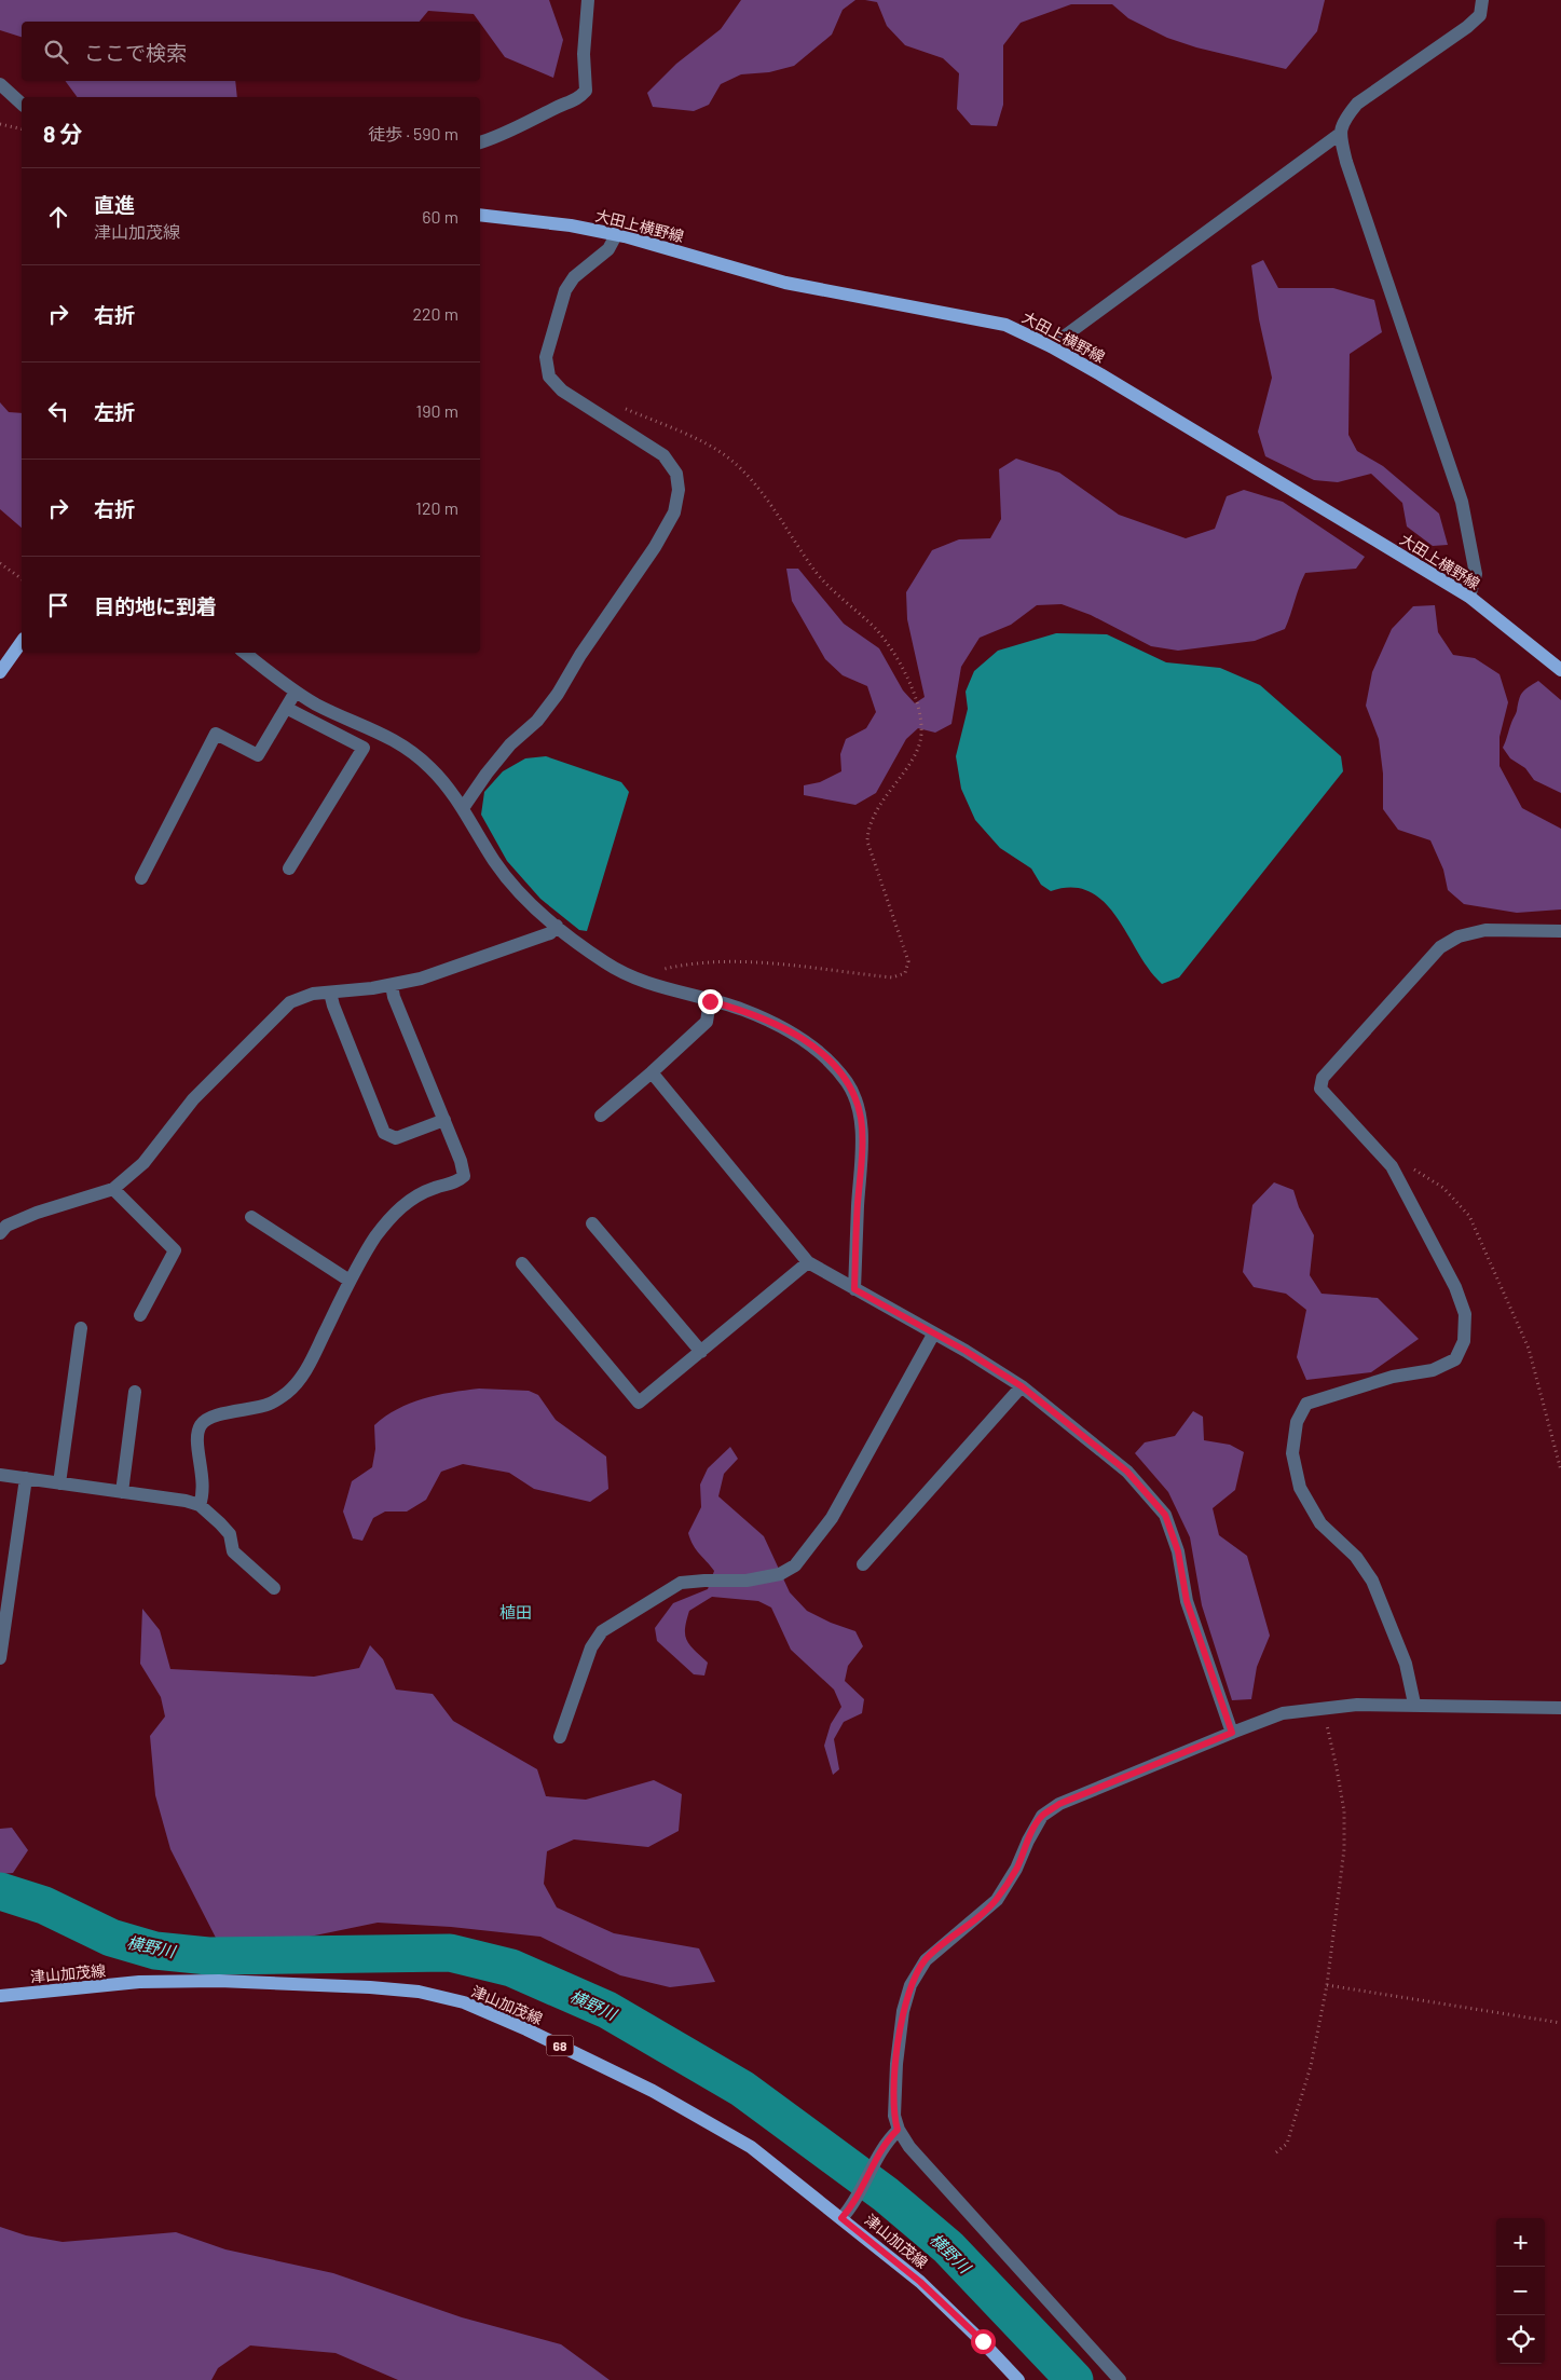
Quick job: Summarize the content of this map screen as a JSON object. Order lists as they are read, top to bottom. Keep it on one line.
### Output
{"streets":{"main road":["大田上横野線","津山加茂線","68"]},"districts":["植田"],"water":["横野川"],"page":{"search":"ここで検索","heading":["8 分","徒歩 · 590 m"],"list":[["直進","津山加茂線","60 m"],["右折","220 m"],["左折","190 m"],["右折","120 m"],"目的地に到着"],"map_buttons":["+","−"]}}
